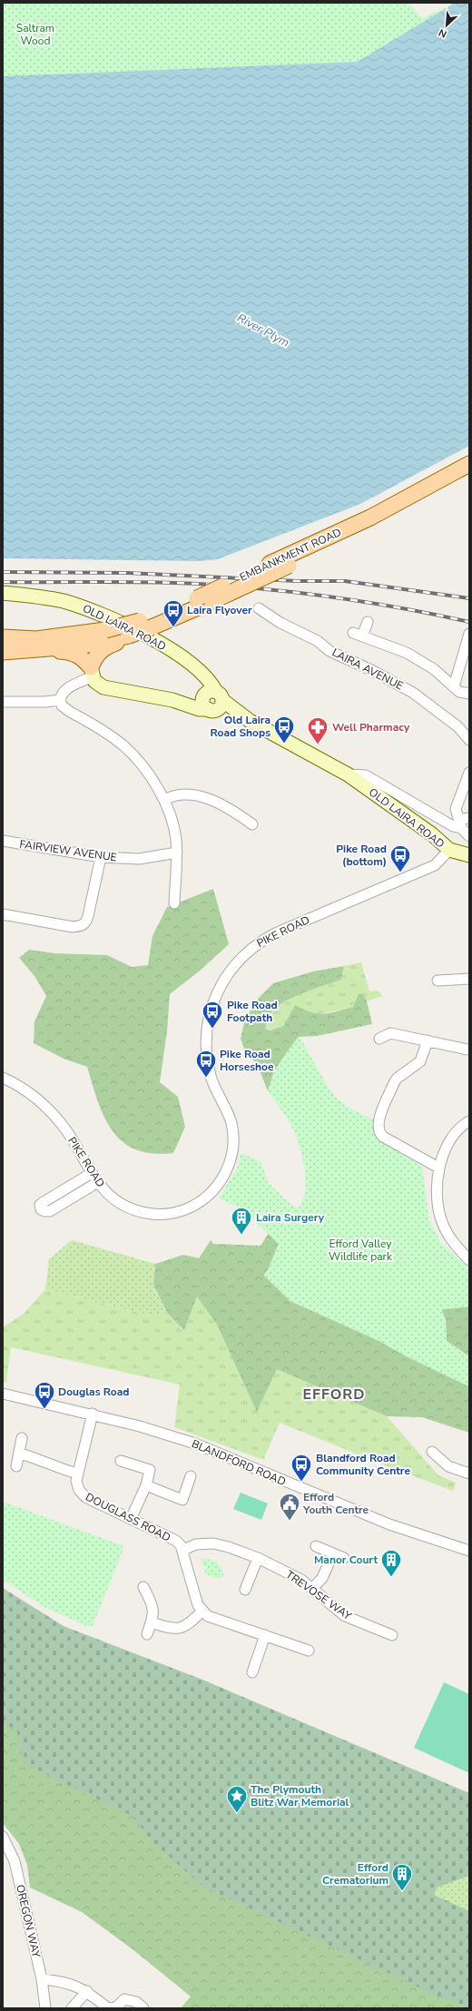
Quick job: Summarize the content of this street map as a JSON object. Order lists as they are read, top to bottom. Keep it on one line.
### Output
{"streets":{"main road":["EMBANKMENT ROAD","OLD LAIRA ROAD"],"street":["LAIRA AVENUE","FAIRVIEW AVENUE","PIKE ROAD","BLANDFORD ROAD","DOUGLASS ROAD","TREVOSE WAY","OREGON WAY"]},"crossings":[["OLD LAIRA ROAD","PIKE ROAD"],["BLANDFORD ROAD","DOUGLASS ROAD"],["DOUGLASS ROAD","TREVOSE WAY"]],"districts":["EFFORD"],"water":["River Plym"],"parks":["Saltram Wood","Efford Valley Wildlife park"],"places":{"bus stop":["Laira Flyover","Old Laira Road Shops","Pike Road (bottom)","Pike Road Footpath","Pike Road Horseshoe","Douglas Road","Blandford Road Community Centre"],"pharmacy":["Well Pharmacy"],"building":["Laira Surgery","Manor Court","Efford Crematorium"],"public building":["Efford Youth Centre"],"place":["The Plymouth Blitz War Memorial"]},"north":"bottom left"}
